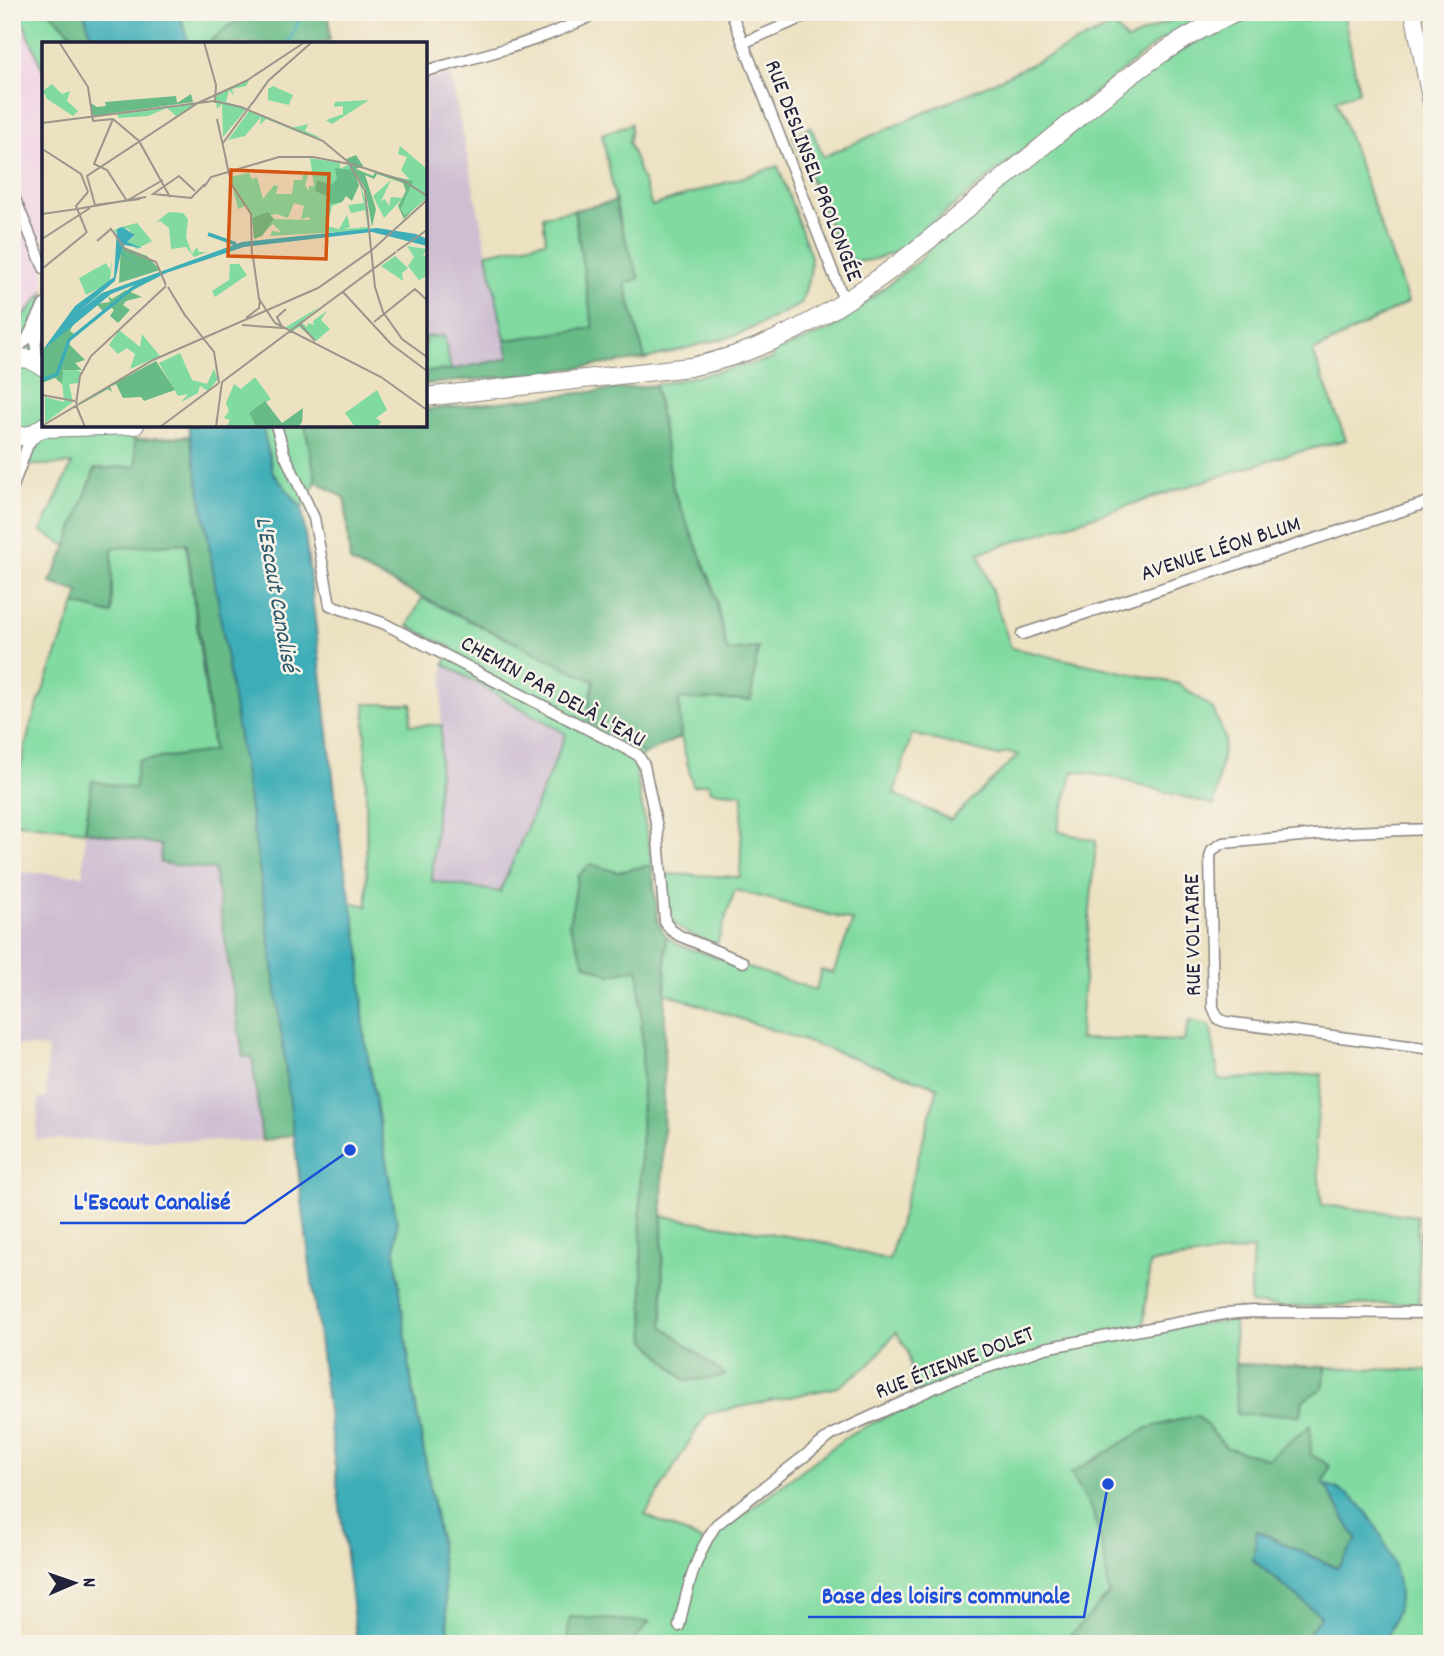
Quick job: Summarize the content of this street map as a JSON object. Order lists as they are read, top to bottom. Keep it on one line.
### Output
{"streets":{"street":["RUE DESLINSEL PROLONGÉE","AVENUE LÉON BLUM","CHEMIN PAR DELÀ L'EAU","RUE VOLTAIRE","RUE ÉTIENNE DOLET"]},"water":["L'Escaut Canalisé"],"places":["L'Escaut Canalisé","Base des loisirs communale"],"north":"right"}
